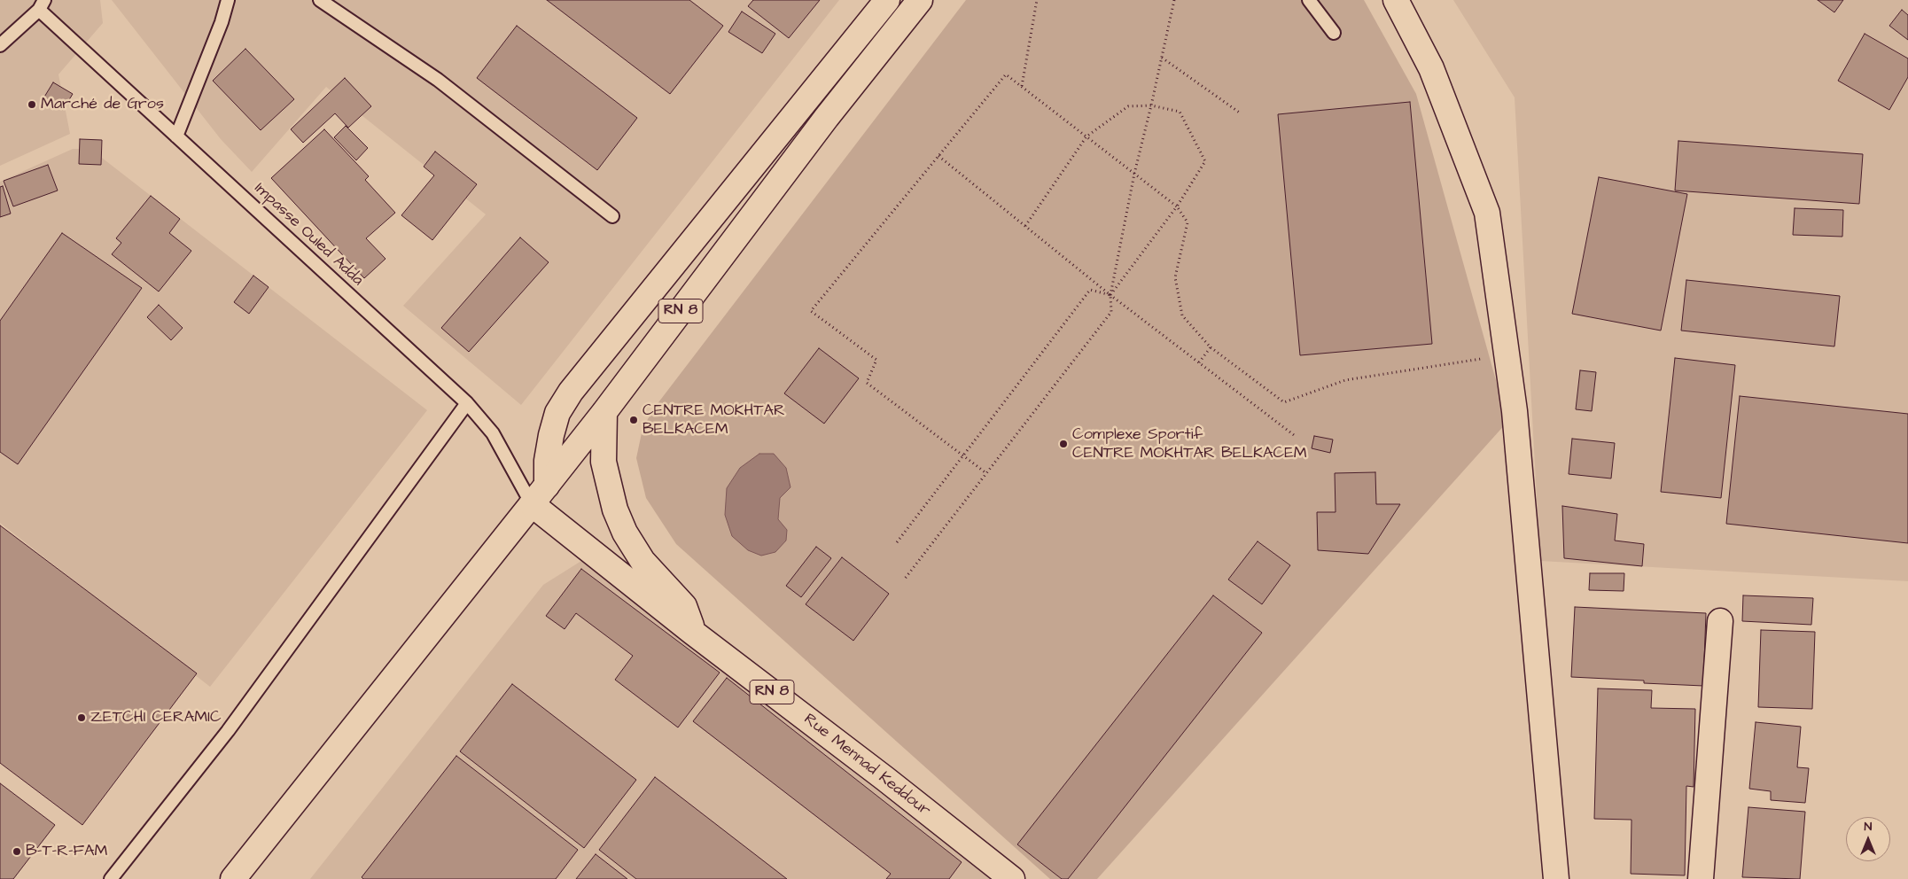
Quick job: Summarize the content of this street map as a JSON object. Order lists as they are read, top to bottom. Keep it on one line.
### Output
{"streets":{"main road":["RN 8","Rue Mennad Keddour"],"lane":["Impasse Ouled Adda"]},"crossings":[["Impasse Ouled Adda","RN 8"],["Impasse Ouled Adda","Rue Mennad Keddour"],["RN 8","Rue Mennad Keddour"]],"places":["Marché de Gros","CENTRE MOKHTAR BELKACEM","Complexe Sportif CENTRE MOKHTAR BELKACEM","ZETCHI CERAMIC","B-T-R-FAM"],"north":"top"}
